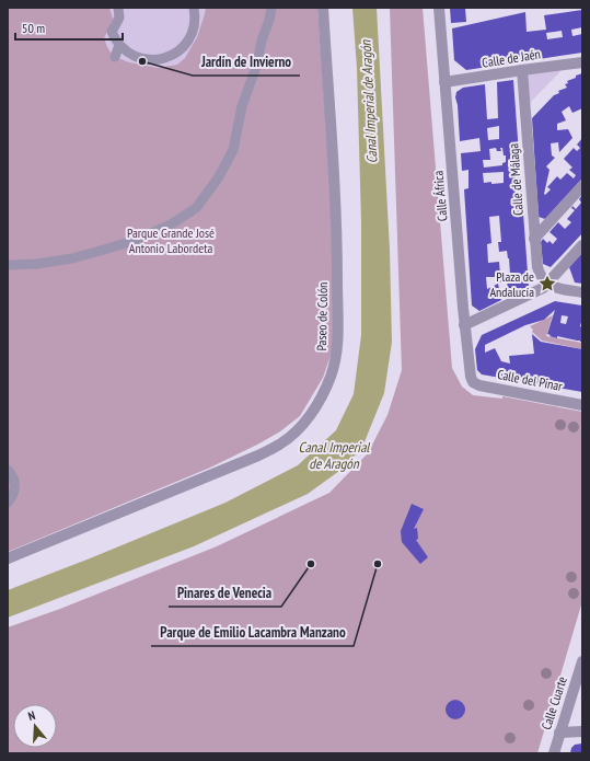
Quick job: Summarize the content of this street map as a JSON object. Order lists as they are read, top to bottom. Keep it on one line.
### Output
{"streets":{"street":["Calle de Jaén","Calle de Málaga","Calle África","Paseo de Colón","Calle del Pinar","Calle Cuarte"]},"crossings":[["Calle de Jaén","Calle de Málaga"],["Calle de Jaén","Calle África"],["Calle África","Calle del Pinar"]],"water":["Canal Imperial de Aragón"],"parks":["Parque Grande José Antonio Labordeta"],"places":{"other":["Jardín de Invierno","Pinares de Venecia","Parque de Emilio Lacambra Manzano"],"place":["Plaza de Andalucía"]},"scale_bar":"50 m","north":"top"}
